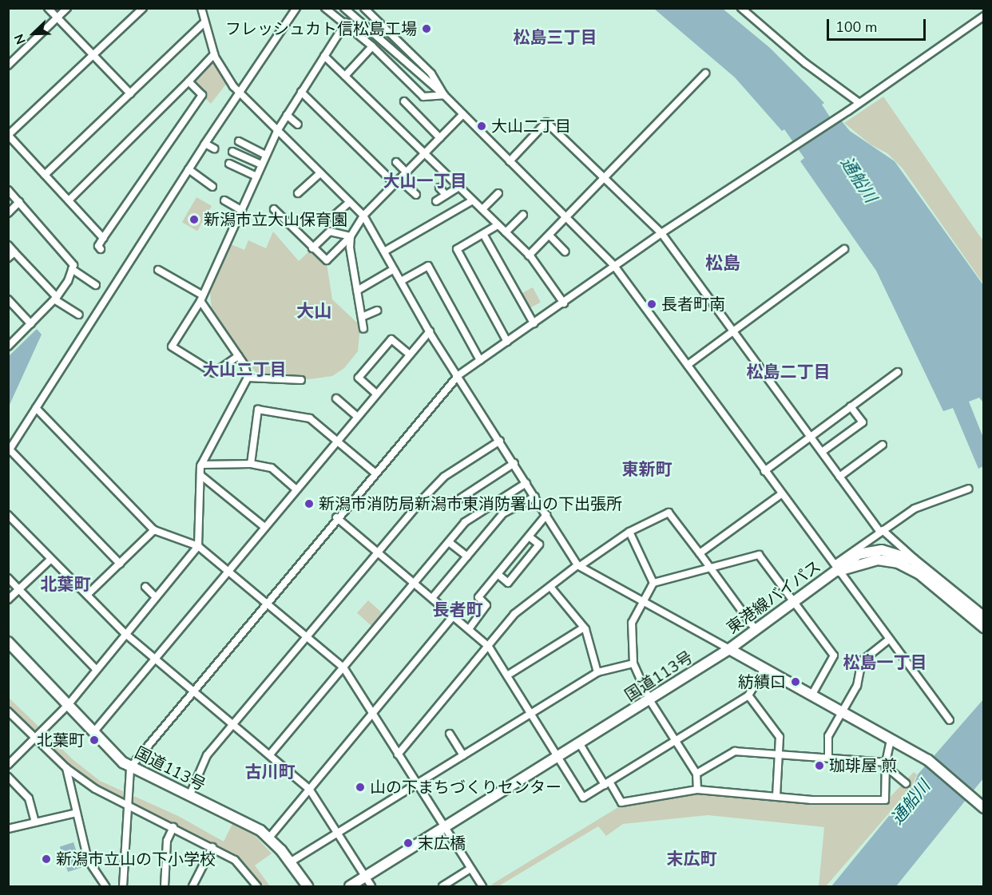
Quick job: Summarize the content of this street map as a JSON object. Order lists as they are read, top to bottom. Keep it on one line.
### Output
{"streets":{"highway":["東港線バイパス","国道113号"]},"crossings":[["東港線バイパス","国道113号"]],"districts":["松島三丁目","大山一丁目","松島","大山","大山二丁目","松島二丁目","東新町","北葉町","長者町","松島一丁目","古川町","末広町"],"water":["通船川"],"places":["フレッシュカト信松島工場","大山二丁目","新潟市立大山保育園","長者町南","新潟市消防局新潟市東消防署山の下出張所","紡績口","北葉町","珈琲屋 煎","山の下まちづくりセンター","末広橋","新潟市立山の下小学校"],"scale_bar":"100 m","north":"bottom left"}
